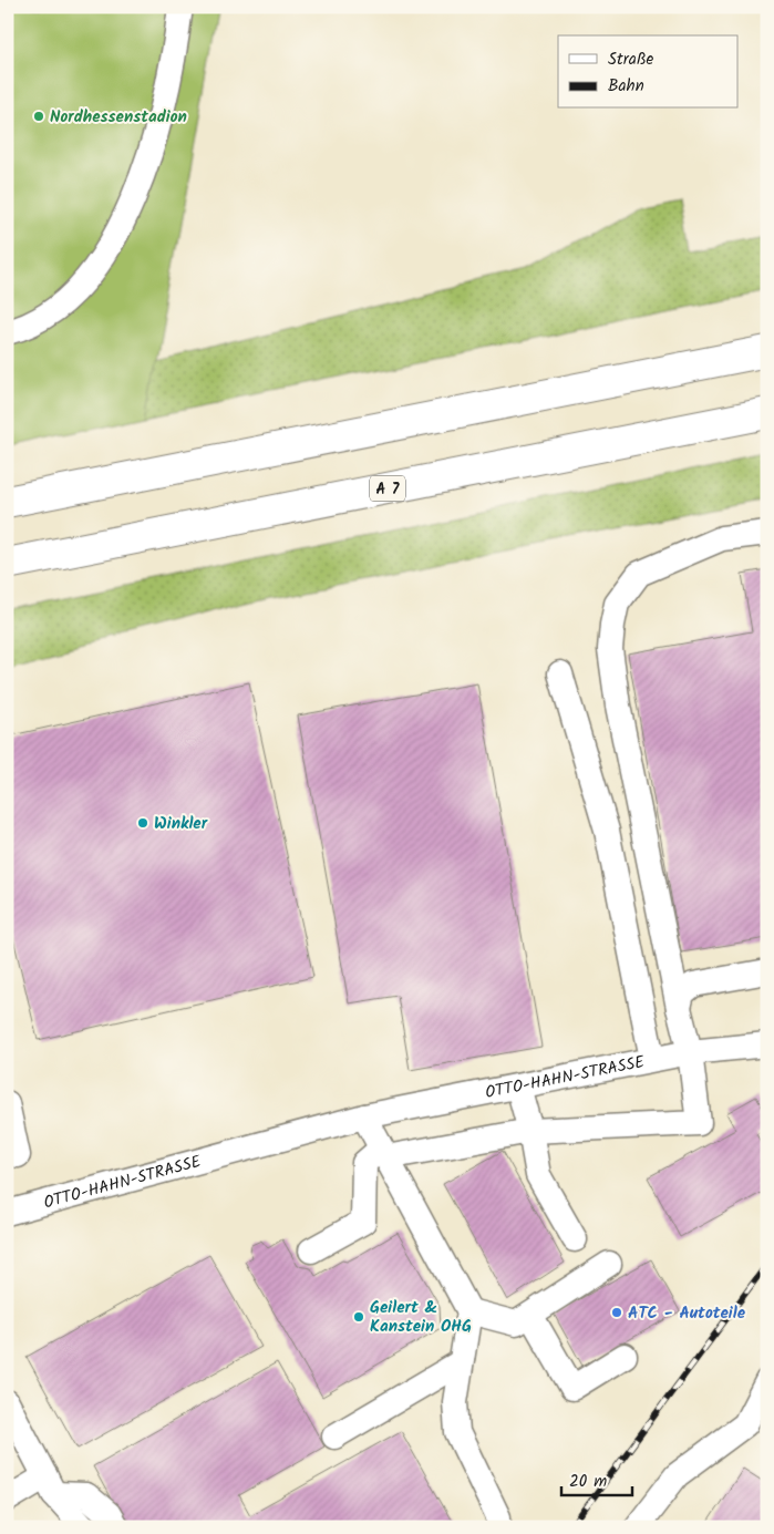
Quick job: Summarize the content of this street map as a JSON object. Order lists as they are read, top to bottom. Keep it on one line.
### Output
{"streets":{"highway":["A 7"],"street":["OTTO-HAHN-STRASSE"]},"places":["Nordhessenstadion","Winkler","ATC - Autoteile","Geilert & Kanstein OHG"],"legend":["Straße","Bahn"],"scale_bar":"20 m"}
